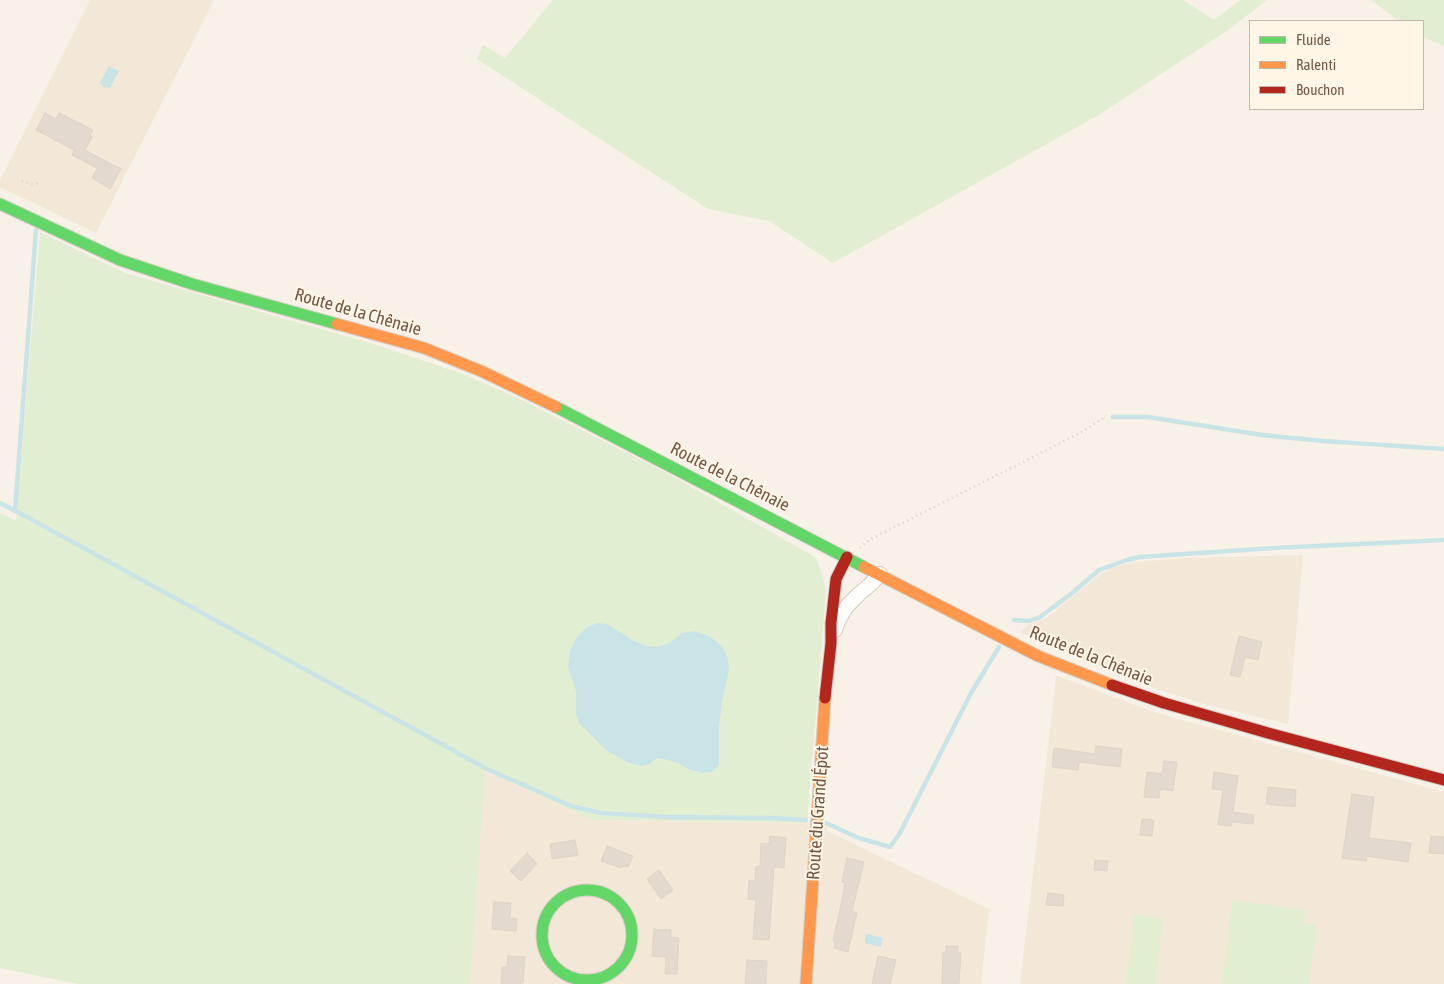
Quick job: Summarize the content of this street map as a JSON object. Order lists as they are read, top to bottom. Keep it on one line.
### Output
{"streets":{"main road":["Route de la Chênaie","Route du Grand Épot"]},"crossings":[["Route de la Chênaie","Route du Grand Épot"]],"legend":["Fluide","Ralenti","Bouchon"]}
